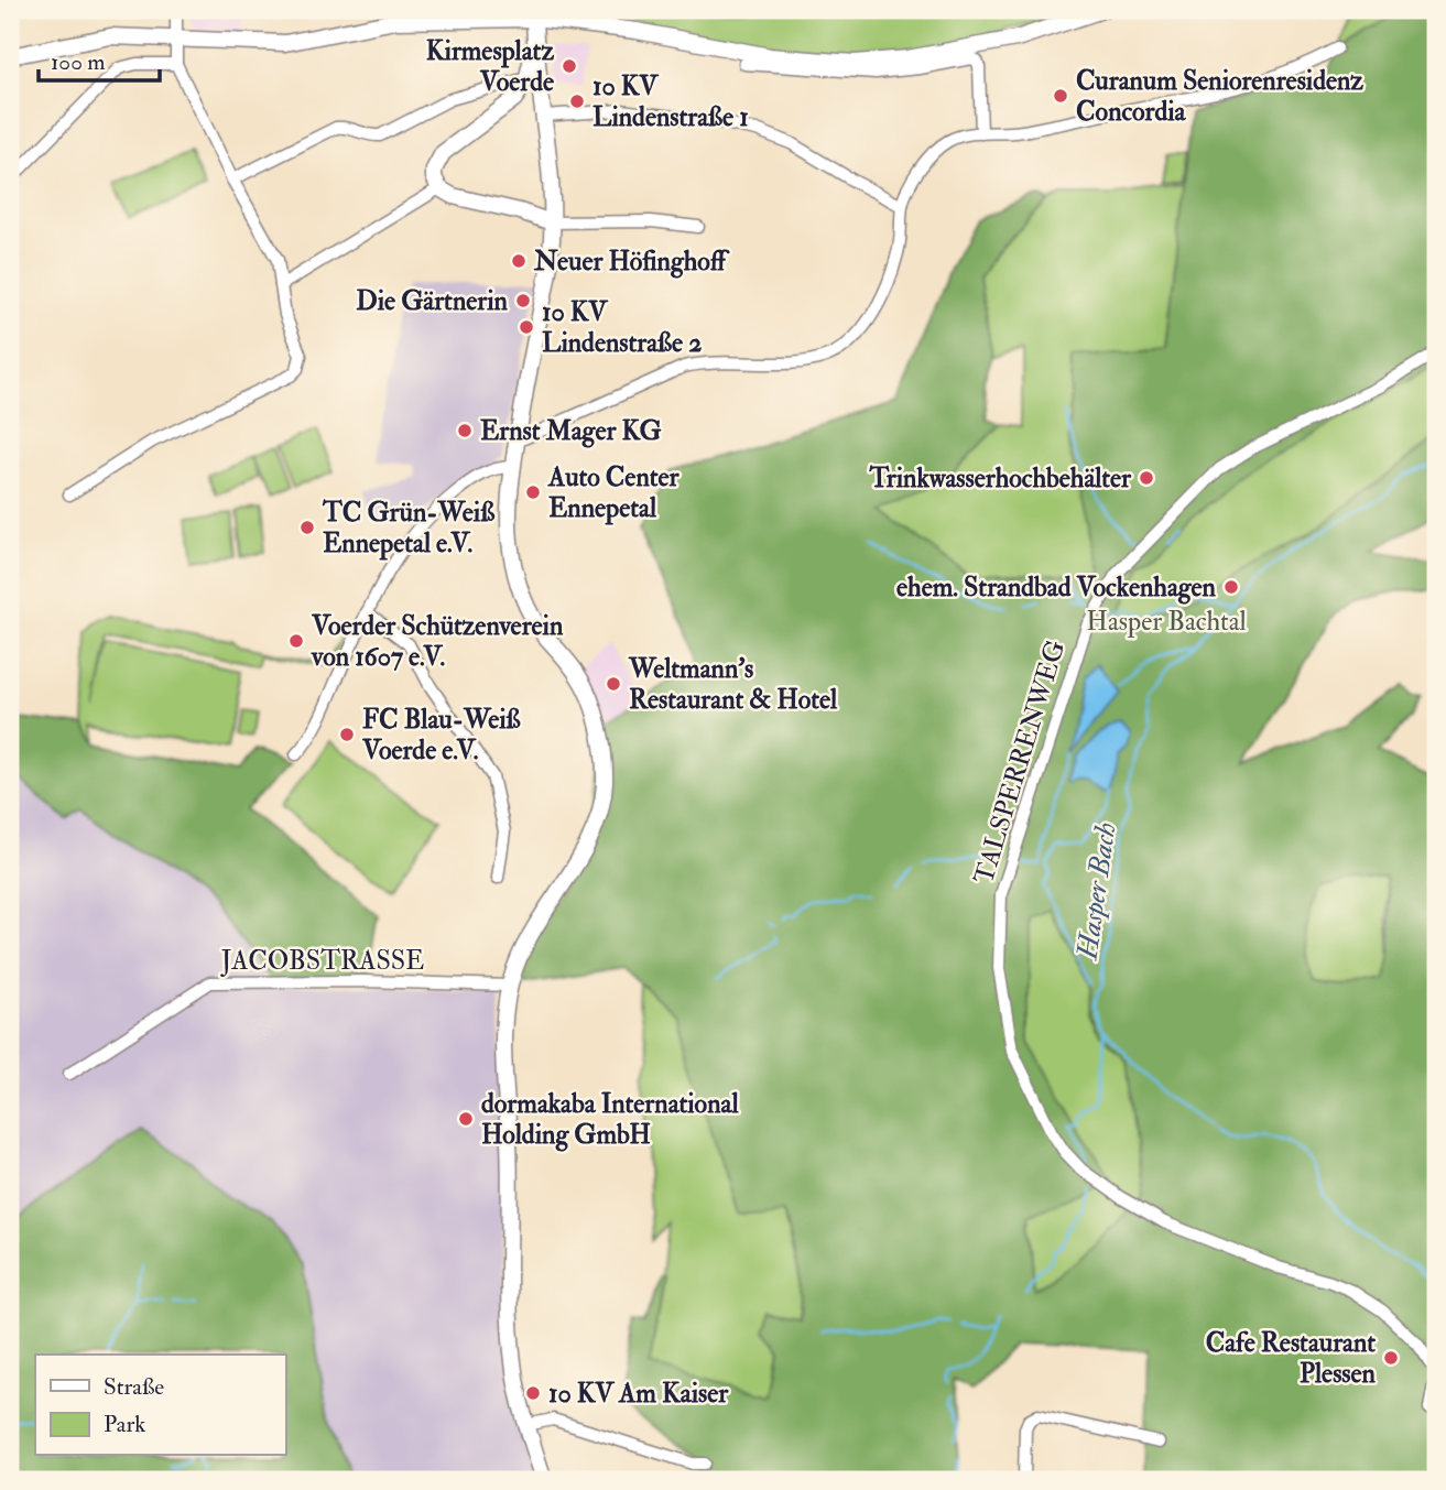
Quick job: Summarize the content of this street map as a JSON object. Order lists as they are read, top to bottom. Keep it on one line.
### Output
{"streets":{"street":["TALSPERRENWEG","JACOBSTRASSE"]},"water":["Hasper Bach"],"parks":["Hasper Bachtal"],"places":["Kirmesplatz Voerde","Curanum Seniorenresidenz Concordia","10 KV Lindenstraße 1","Neuer Höfinghoff","Die Gärtnerin","10 KV Lindenstraße 2","Ernst Mager KG","Trinkwasserhochbehälter","Auto Center Ennepetal","TC Grün-Weiß Ennepetal e.V.","ehem. Strandbad Vockenhagen","Voerder Schützenverein von 1607 e.V.","Weltmann's Restaurant & Hotel","FC Blau-Weiß Voerde e.V.","dormakaba International Holding GmbH","Cafe Restaurant Plessen","10 KV Am Kaiser"],"legend":["Straße","Park"],"scale_bar":"100 m"}
